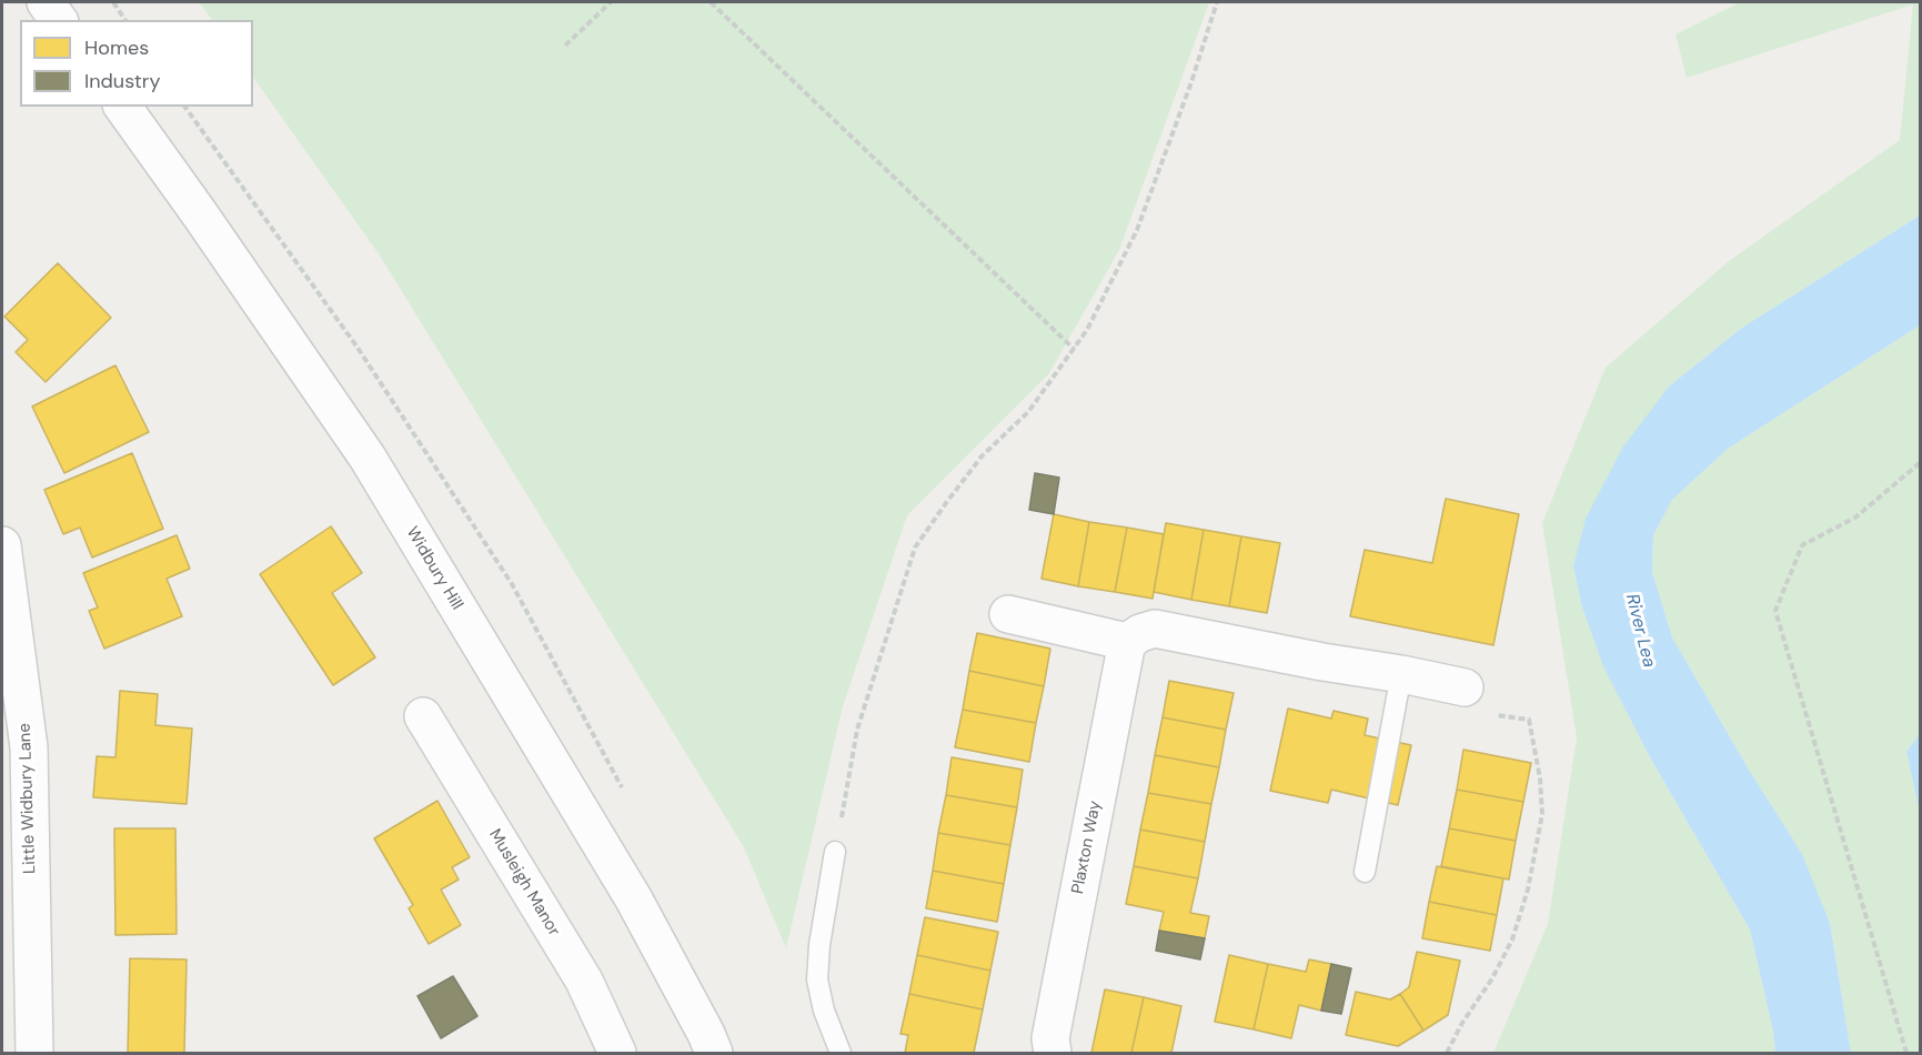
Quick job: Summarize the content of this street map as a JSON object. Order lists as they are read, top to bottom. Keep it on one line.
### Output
{"streets":{"street":["Widbury Hill","Little Widbury Lane","Plaxton Way","Musleigh Manor"]},"water":["River Lea"],"legend":["Homes","Industry"]}
